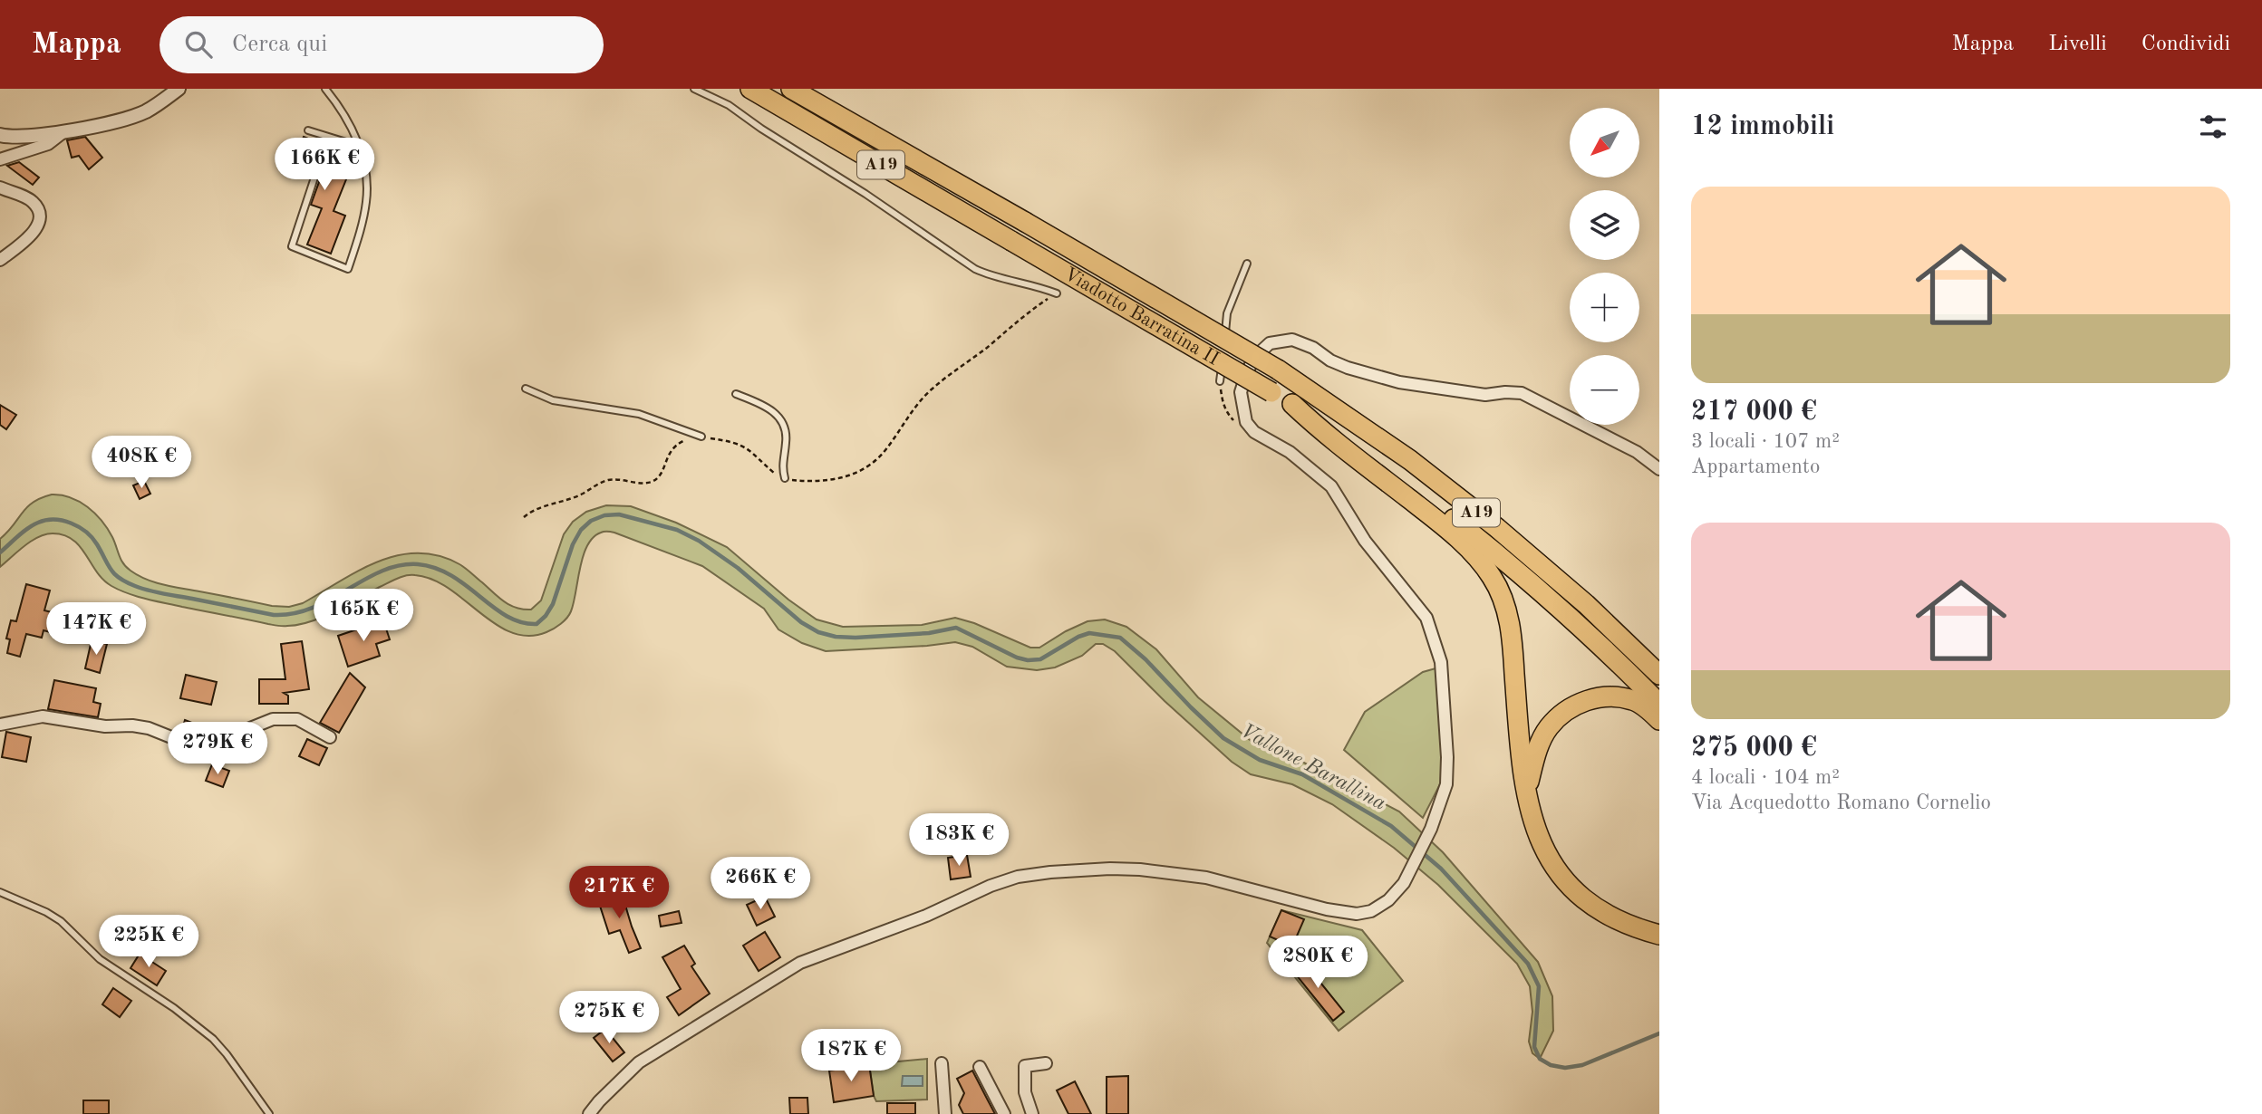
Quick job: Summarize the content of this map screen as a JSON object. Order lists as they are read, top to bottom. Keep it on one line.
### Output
{"streets":{"highway":["A19","Viadotto Barratina II"]},"crossings":[["A19","Viadotto Barratina II"]],"water":["Vallone Barallina"],"north":"bottom left","page":{"header":"Mappa","search":"Cerca qui","nav":["Mappa","Livelli","Condividi"],"heading":"12 immobili","map_buttons":["+","−"],"price":["166K €","408K €","165K €","147K €","279K €","183K €","266K €","217K €","225K €","280K €","275K €","187K €"],"list":[{"name":"217 000 €","note":"3 locali · 107 m² · Appartamento"},{"name":"275 000 €","note":"4 locali · 104 m² · Via Acquedotto Romano Cornelio"}]}}
